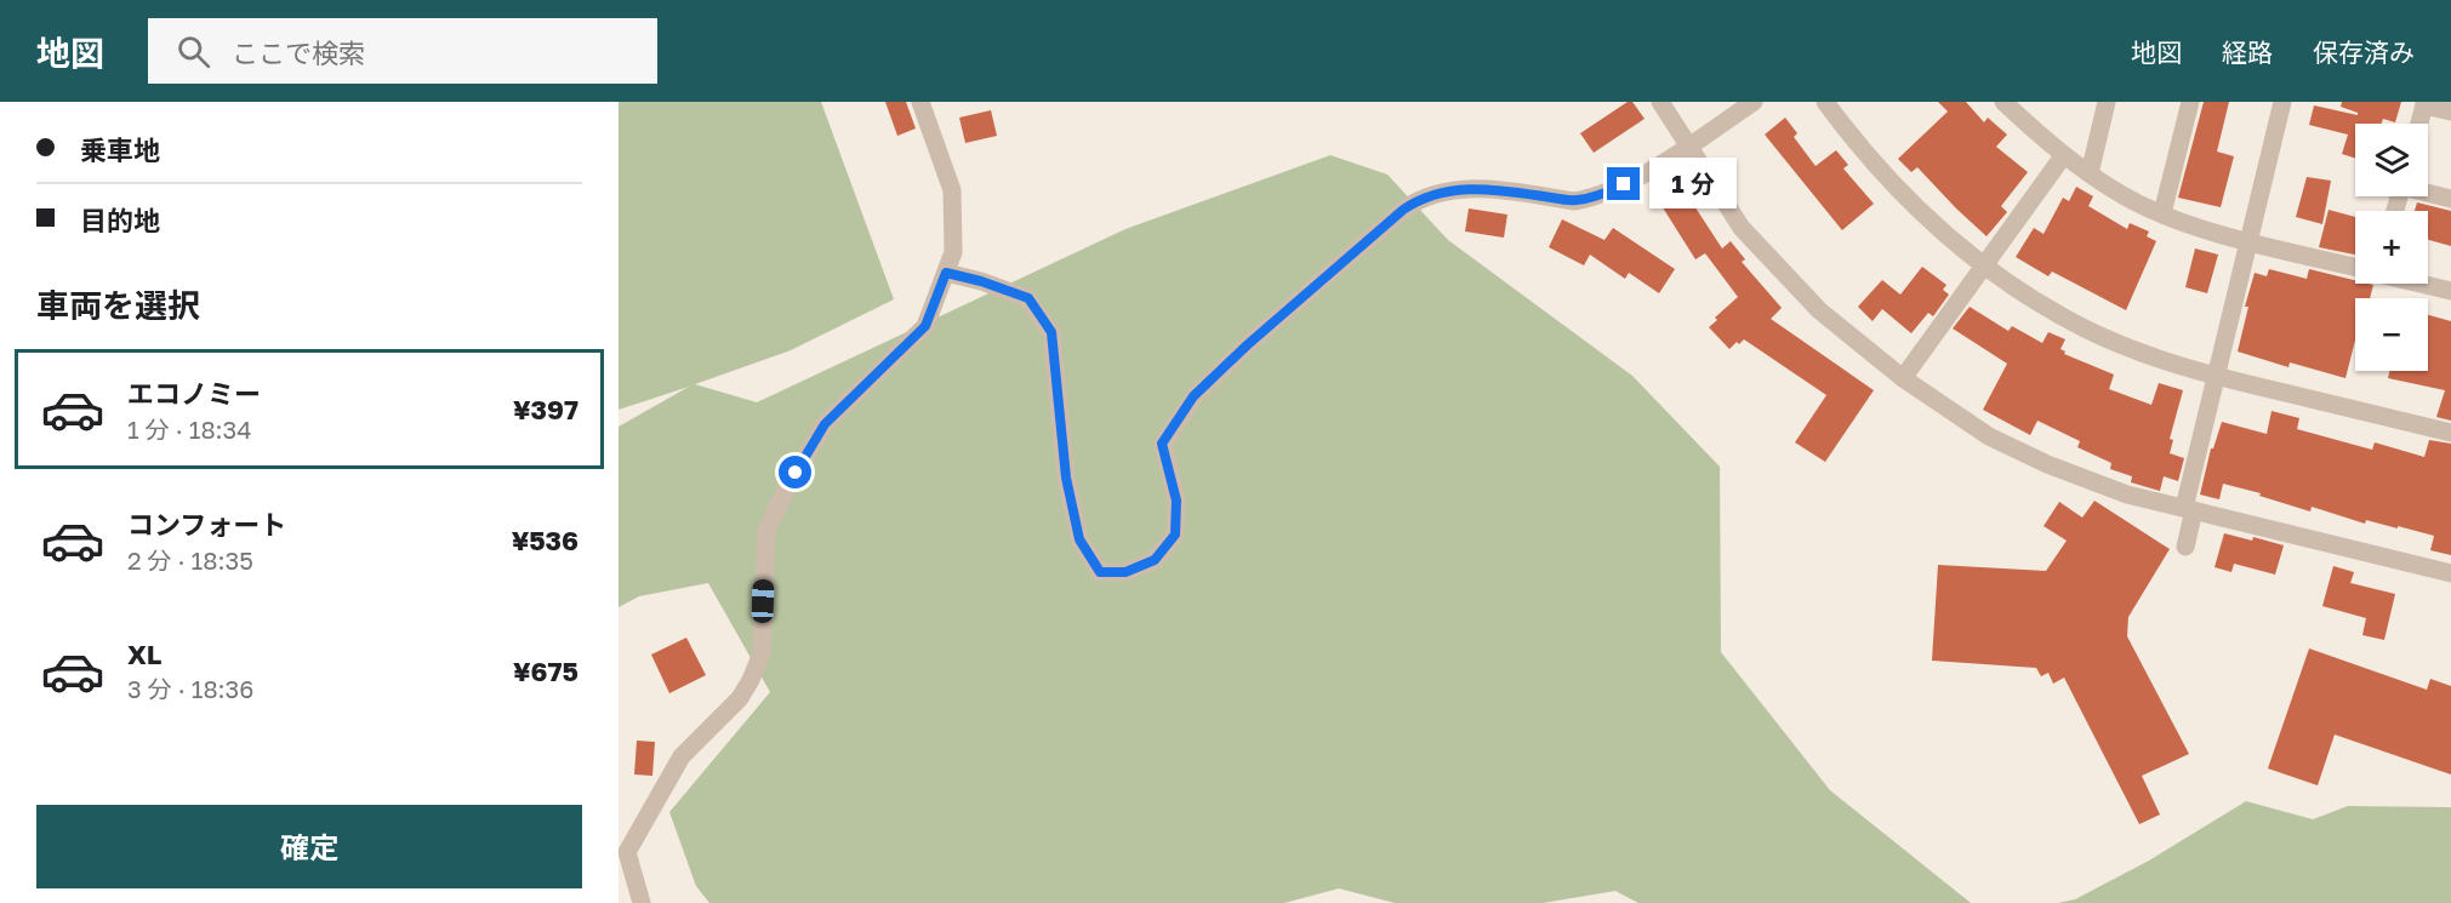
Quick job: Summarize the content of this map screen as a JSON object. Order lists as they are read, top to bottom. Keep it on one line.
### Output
{"page":{"header":"地図","search":"ここで検索","nav":["地図","経路","保存済み"],"banner":["乗車地","目的地"],"map_buttons":["+","−"],"bubble":"1 分","heading":"車両を選択","list":[{"name":"エコノミー","note":"1 分 · 18:34","value":"¥397"},{"name":"コンフォート","note":"2 分 · 18:35","value":"¥536"},{"name":"XL","note":"3 分 · 18:36","value":"¥675"}],"buttons":"確定"}}
